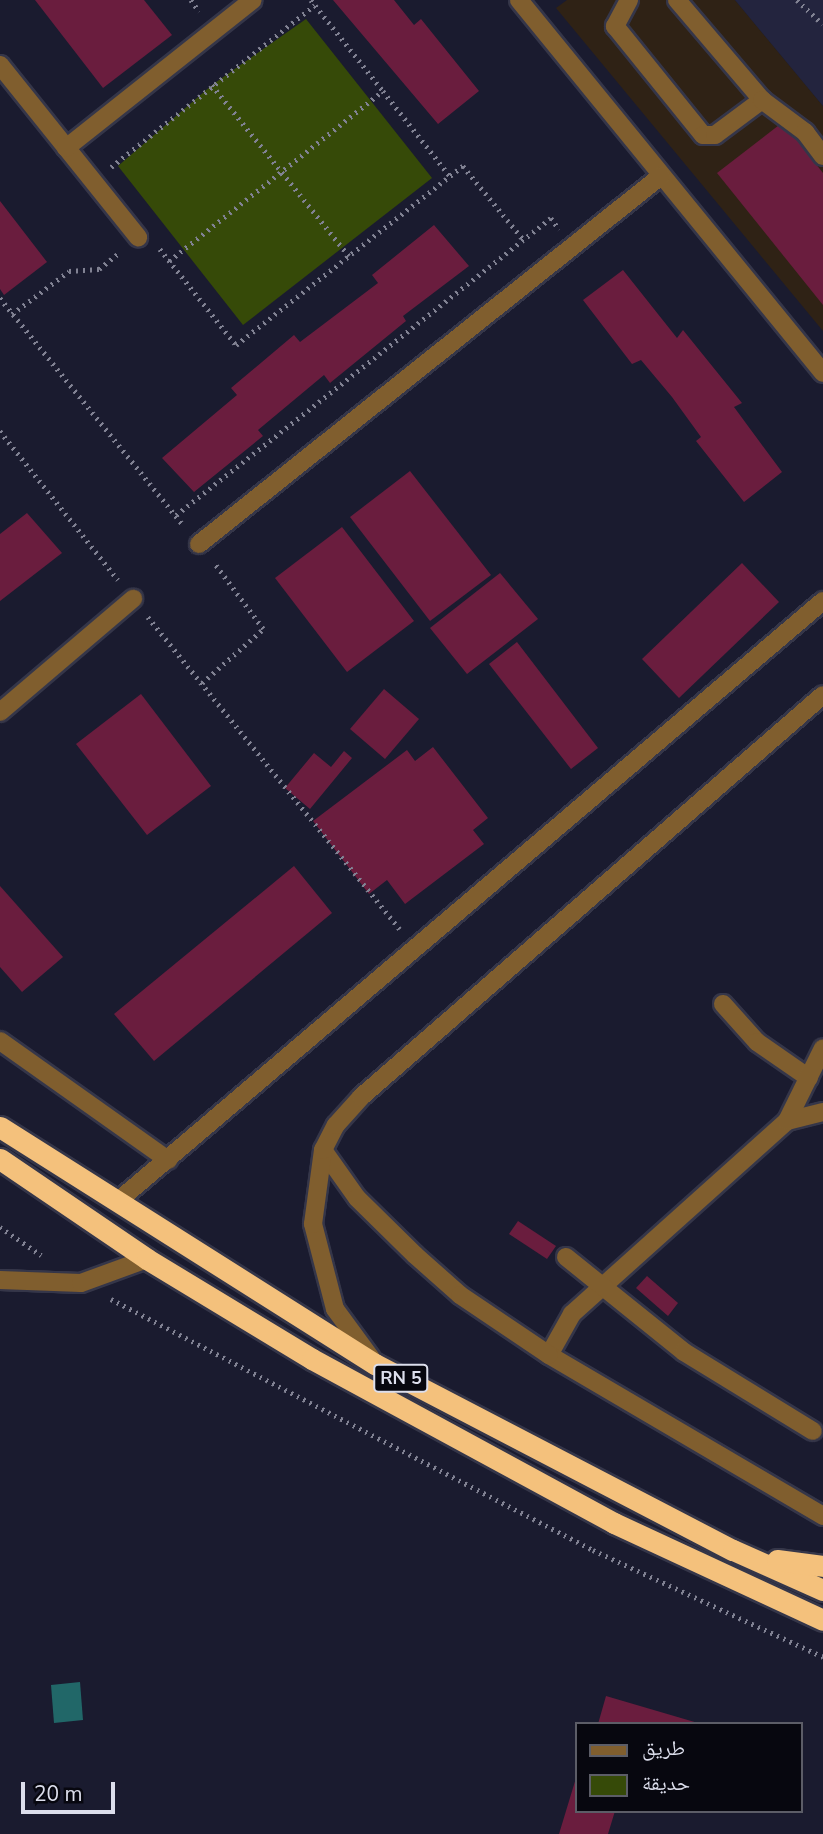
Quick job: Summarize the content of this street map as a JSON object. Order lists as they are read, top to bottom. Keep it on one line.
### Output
{"streets":{"highway":["RN 5"]},"legend":["طريق","حديقة"],"scale_bar":"20 m"}
